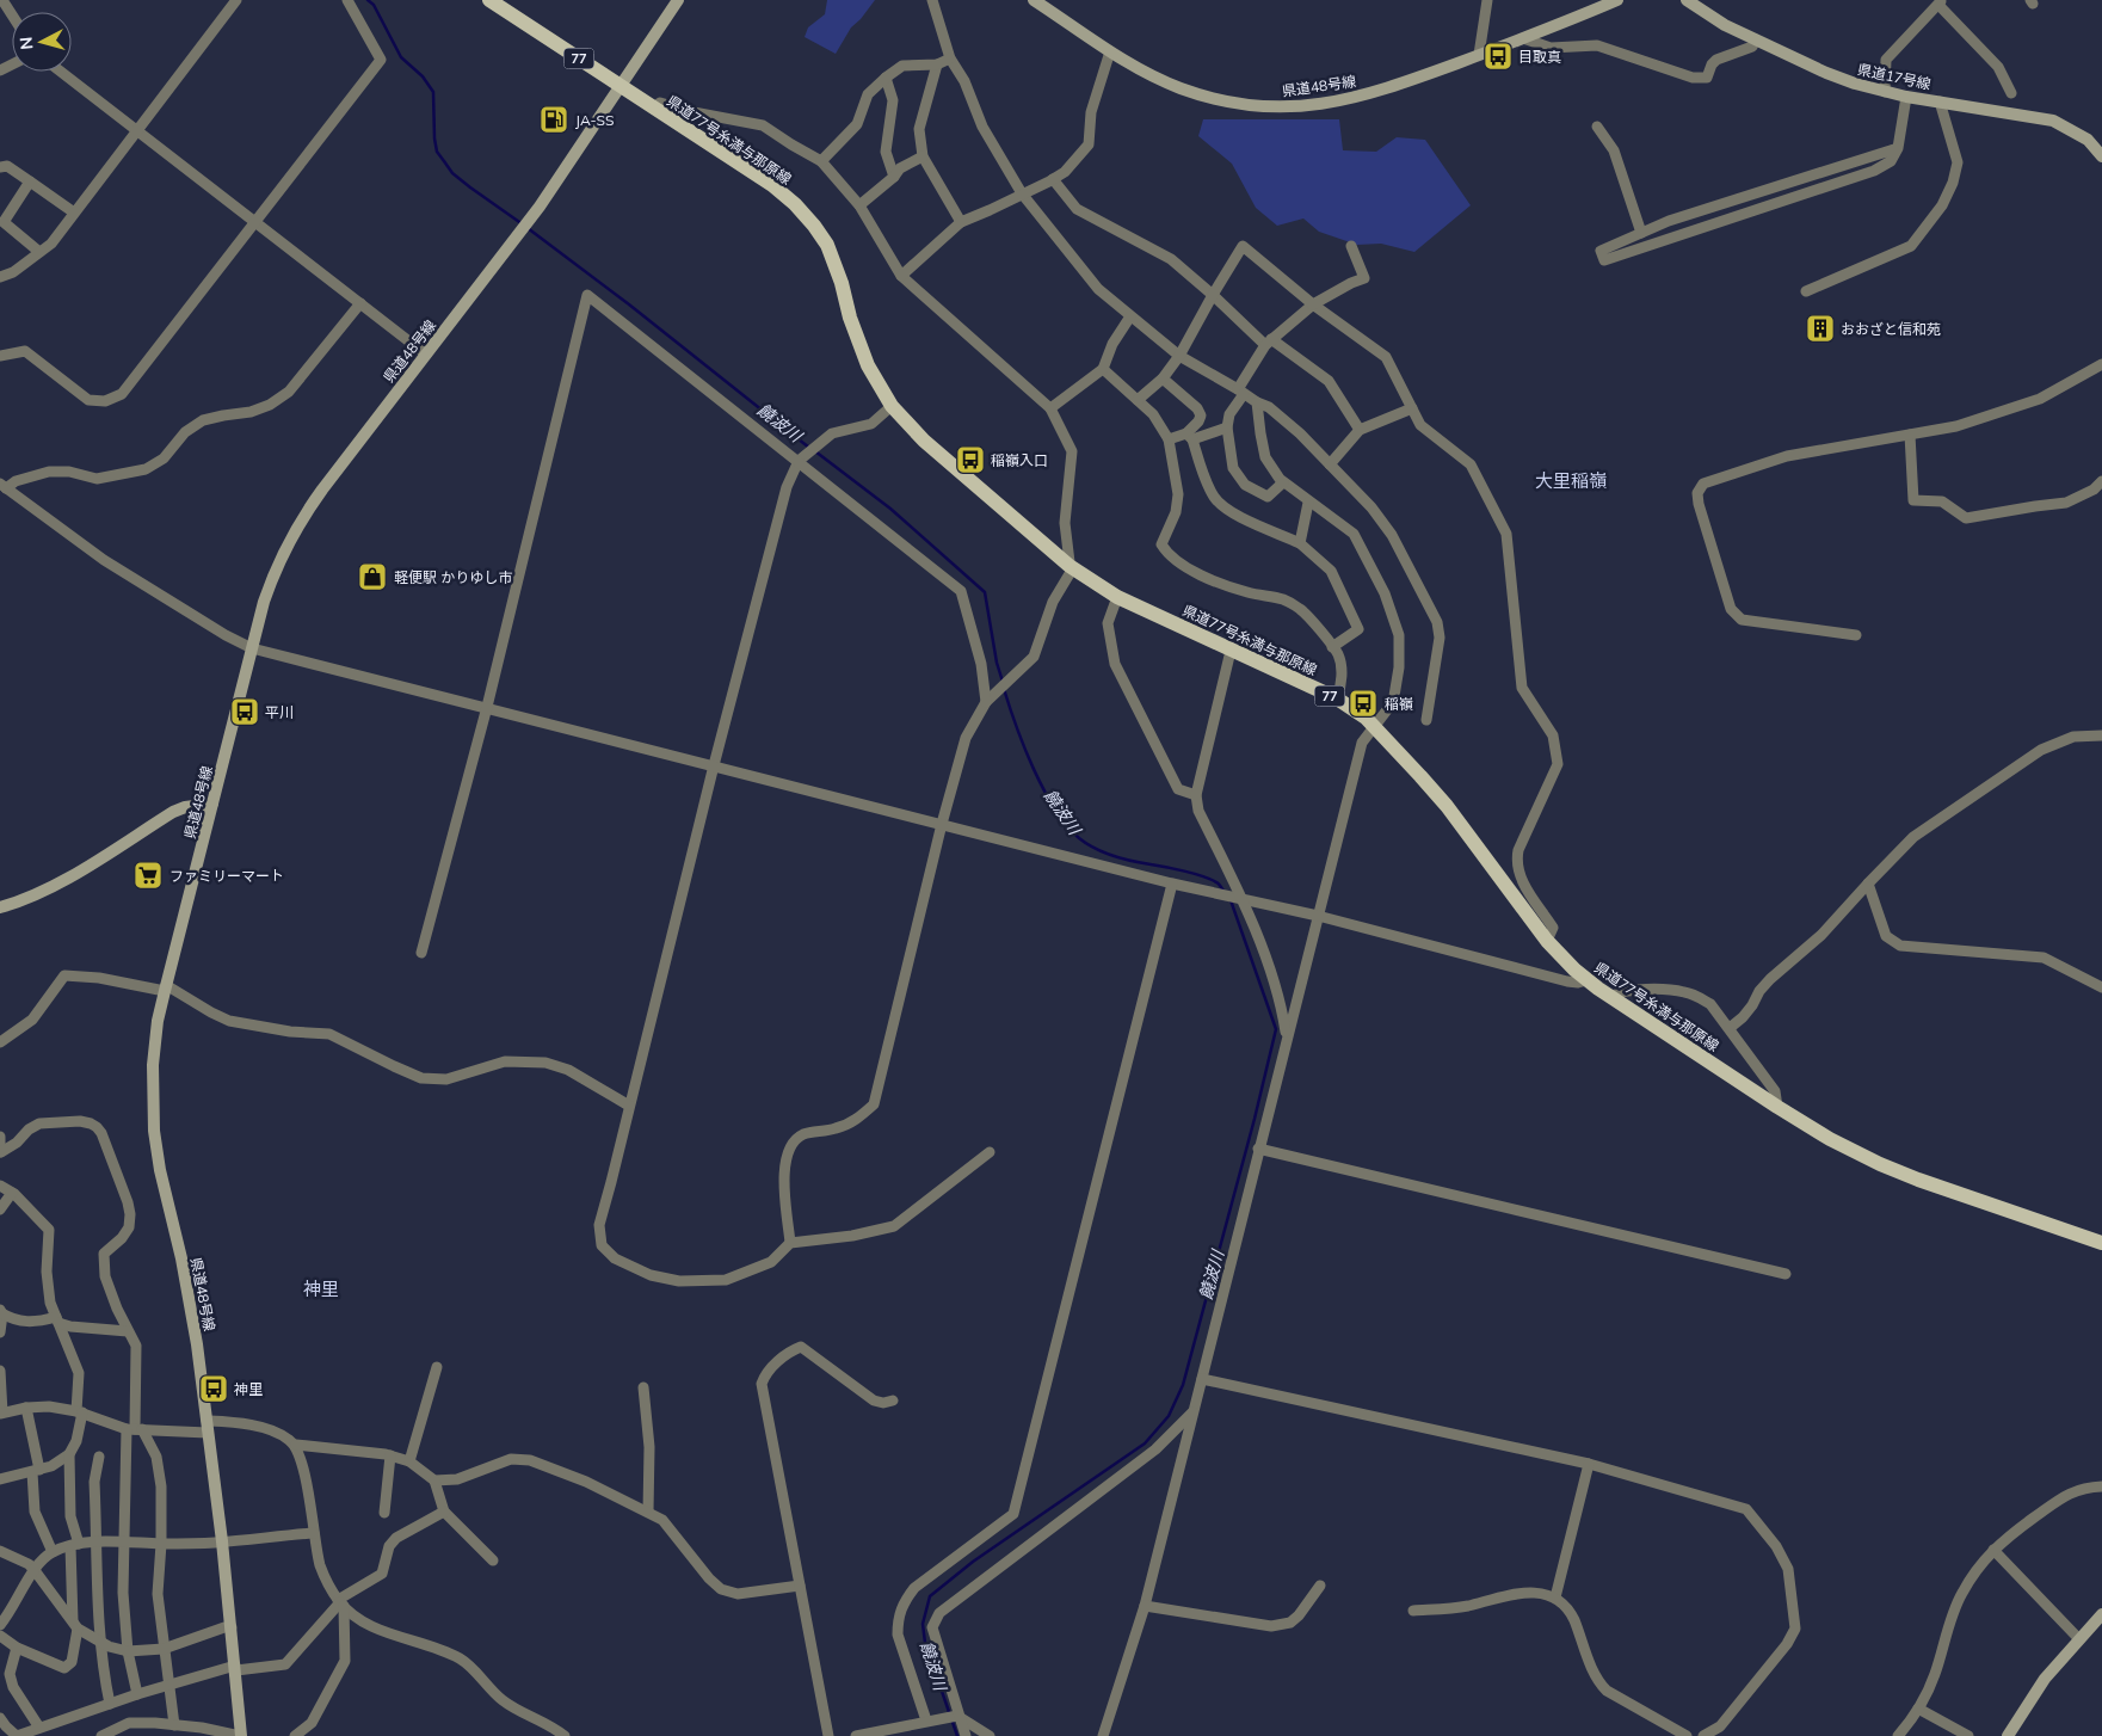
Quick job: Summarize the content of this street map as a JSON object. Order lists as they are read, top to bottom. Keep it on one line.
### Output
{"streets":{"main road":["77","県道17号線","県道48号線","県道77号糸満与那原線"]},"crossings":[["県道48号線","県道77号糸満与那原線"]],"districts":["大里稲嶺","神里"],"water":["饒波川"],"places":{"bus stop":["目取真","稲嶺入口","稲嶺","平川","神里"],"fuel station":["JA-SS"],"building":["おおざと信和苑"],"shop":["軽便駅 かりゆし市"],"supermarket":["ファミリーマート"]},"north":"left"}
